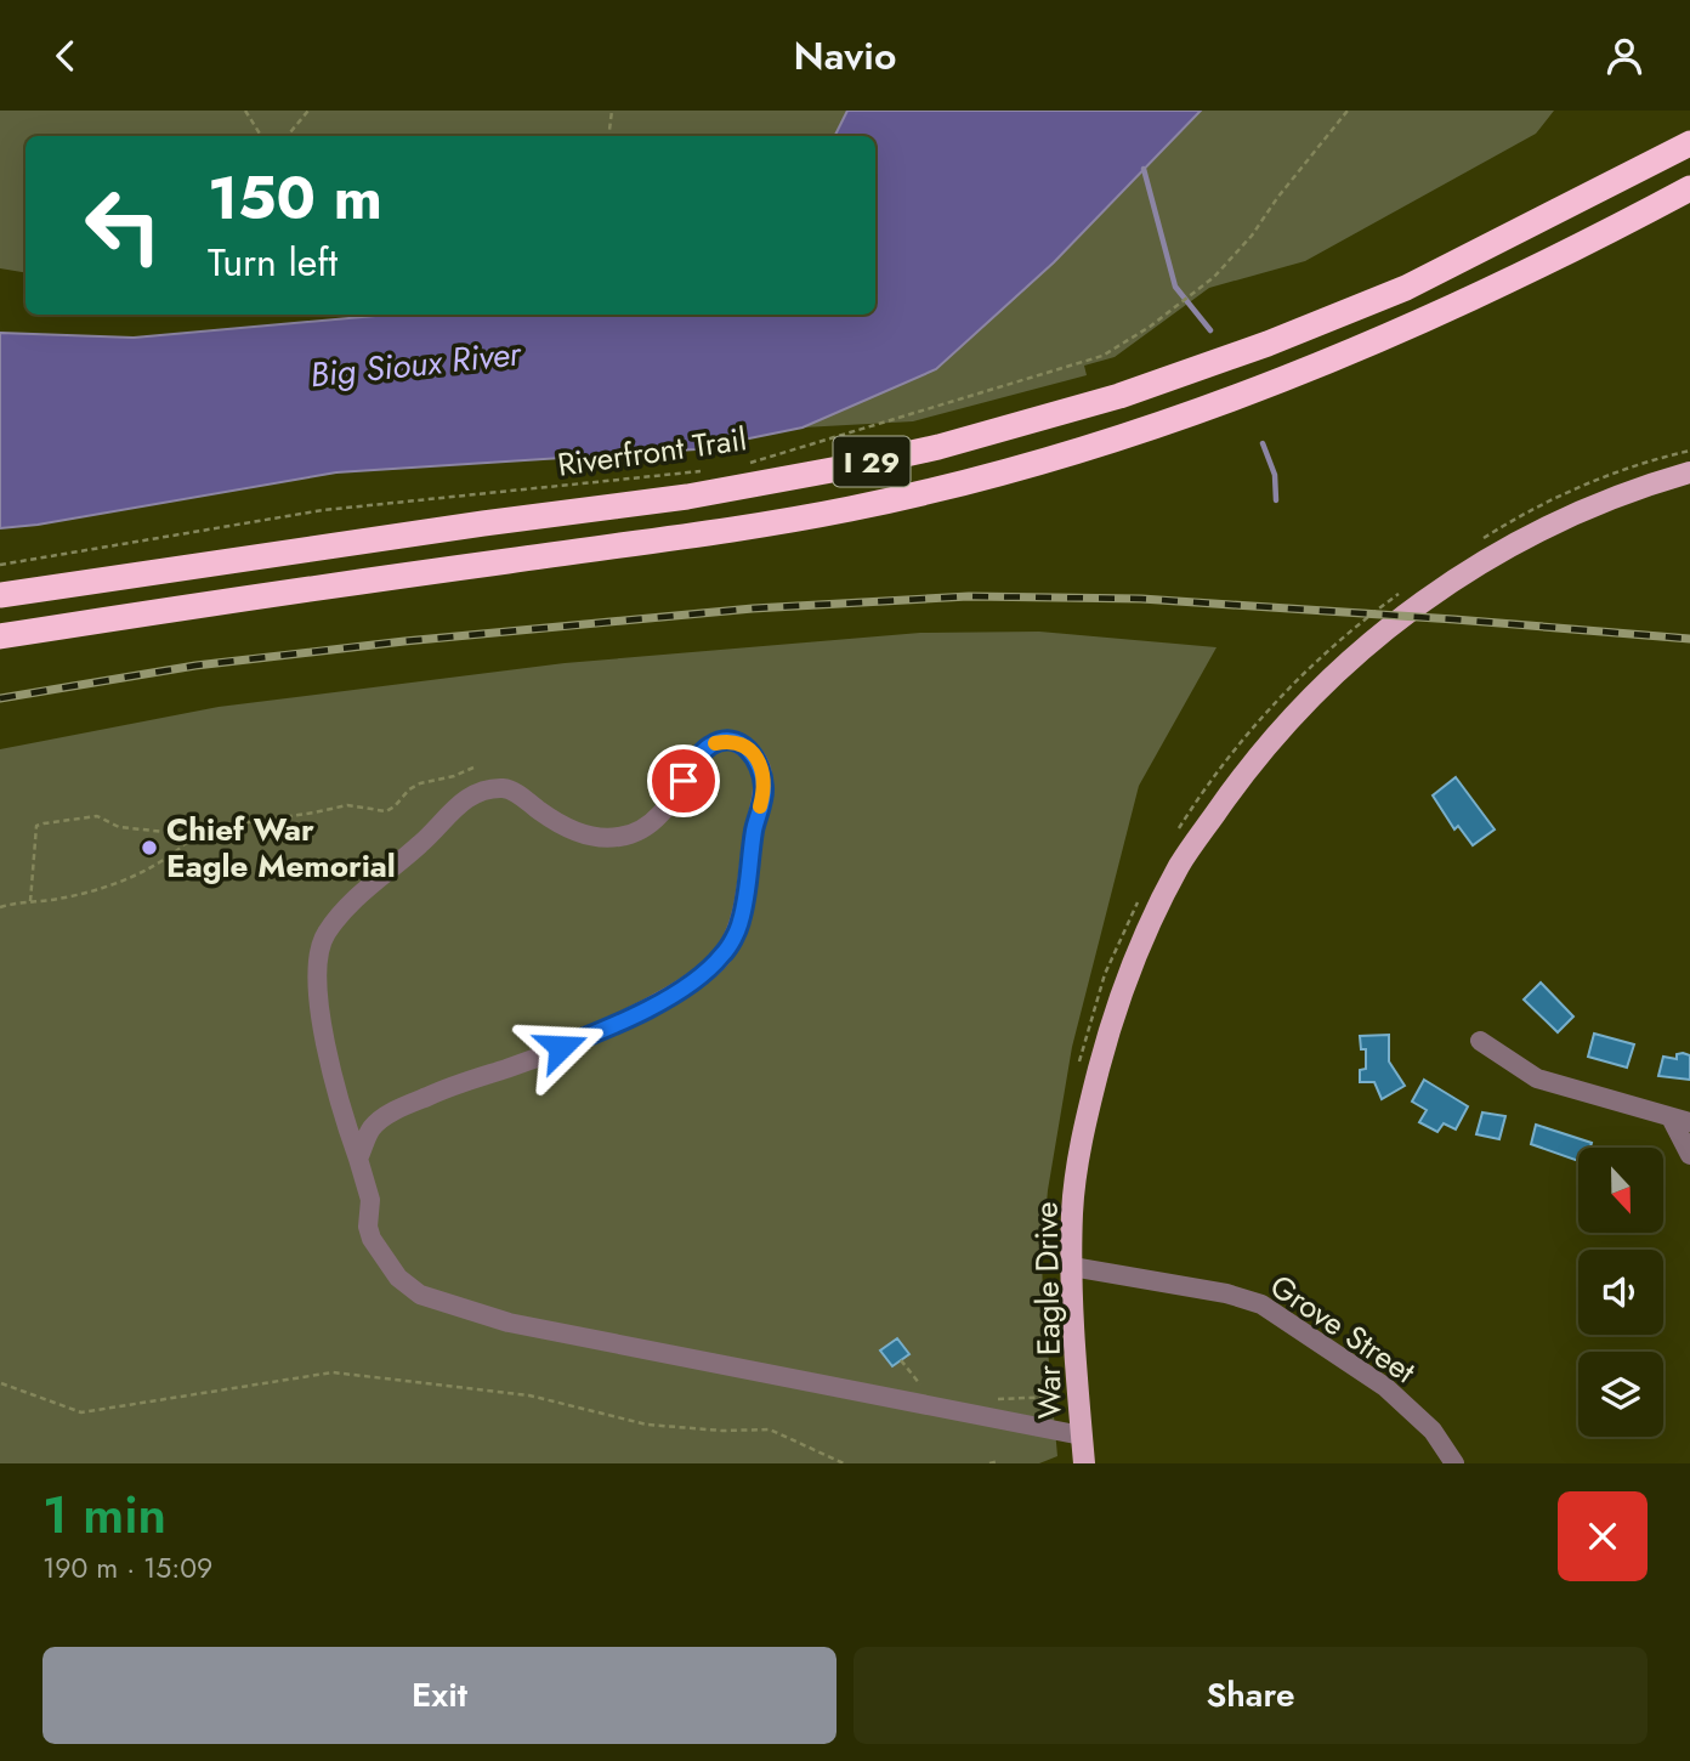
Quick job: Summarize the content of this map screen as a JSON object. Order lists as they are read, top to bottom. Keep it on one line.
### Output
{"streets":{"highway":["I 29"],"main road":["War Eagle Drive"],"street":["Grove Street"],"path":["Riverfront Trail"]},"crossings":[["War Eagle Drive","Grove Street"]],"water":["Big Sioux River"],"places":["Chief War Eagle Memorial"],"north":"bottom","page":{"header":"Navio","turn":["150 m","Turn left"],"heading":["1 min","190 m · 15:09"],"buttons":["Exit","Share"]}}
